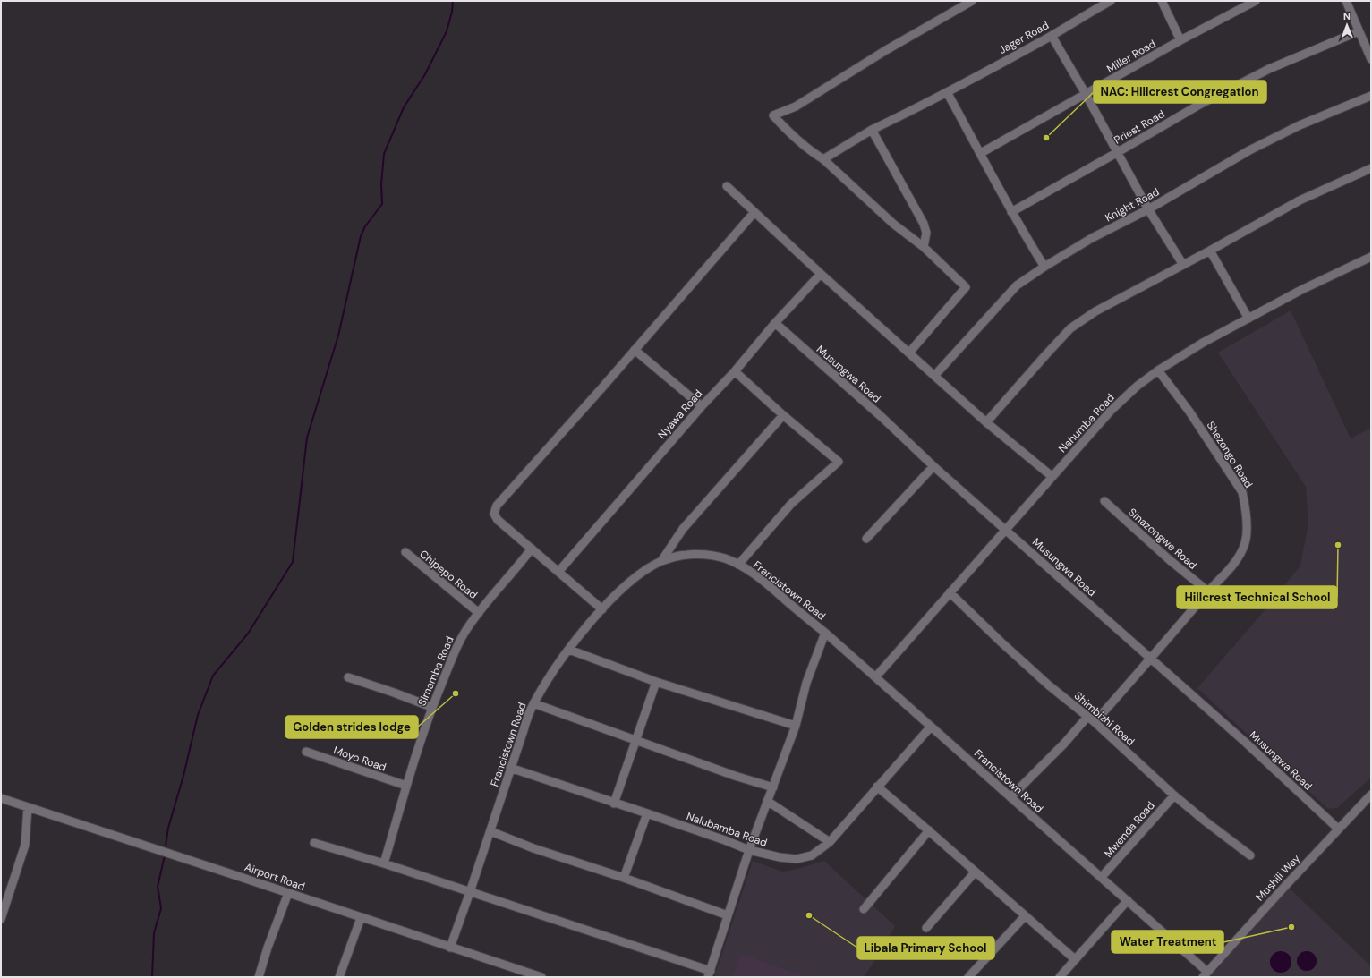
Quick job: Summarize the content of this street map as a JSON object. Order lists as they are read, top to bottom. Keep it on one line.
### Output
{"streets":{"street":["Jager Road","Miller Road","Priest Road","Knight Road","Musungwa Road","Nyawa Road","Nahumba Road","Shezongo Road","Sinazongwe Road","Chipepo Road","Francistown Road","Simamba Road","Shimbizhi Road","Moyo Road","Nalubamba Road","Mwenda Road","Airport Road","Mushili Way"]},"crossings":[["Musungwa Road","Nyawa Road"],["Musungwa Road","Nahumba Road"],["Musungwa Road","Shezongo Road"],["Musungwa Road","Mushili Way"],["Nahumba Road","Shezongo Road"],["Nahumba Road","Francistown Road"],["Nahumba Road","Shimbizhi Road"],["Shezongo Road","Sinazongwe Road"],["Shezongo Road","Shimbizhi Road"],["Chipepo Road","Simamba Road"],["Francistown Road","Nalubamba Road"],["Francistown Road","Mwenda Road"],["Francistown Road","Airport Road"],["Francistown Road","Mushili Way"],["Simamba Road","Moyo Road"],["Shimbizhi Road","Mwenda Road"]],"places":["NAC: Hillcrest Congregation","Hillcrest Technical School","Golden strides lodge","Libala Primary School","Water Treatment"],"north":"top"}
